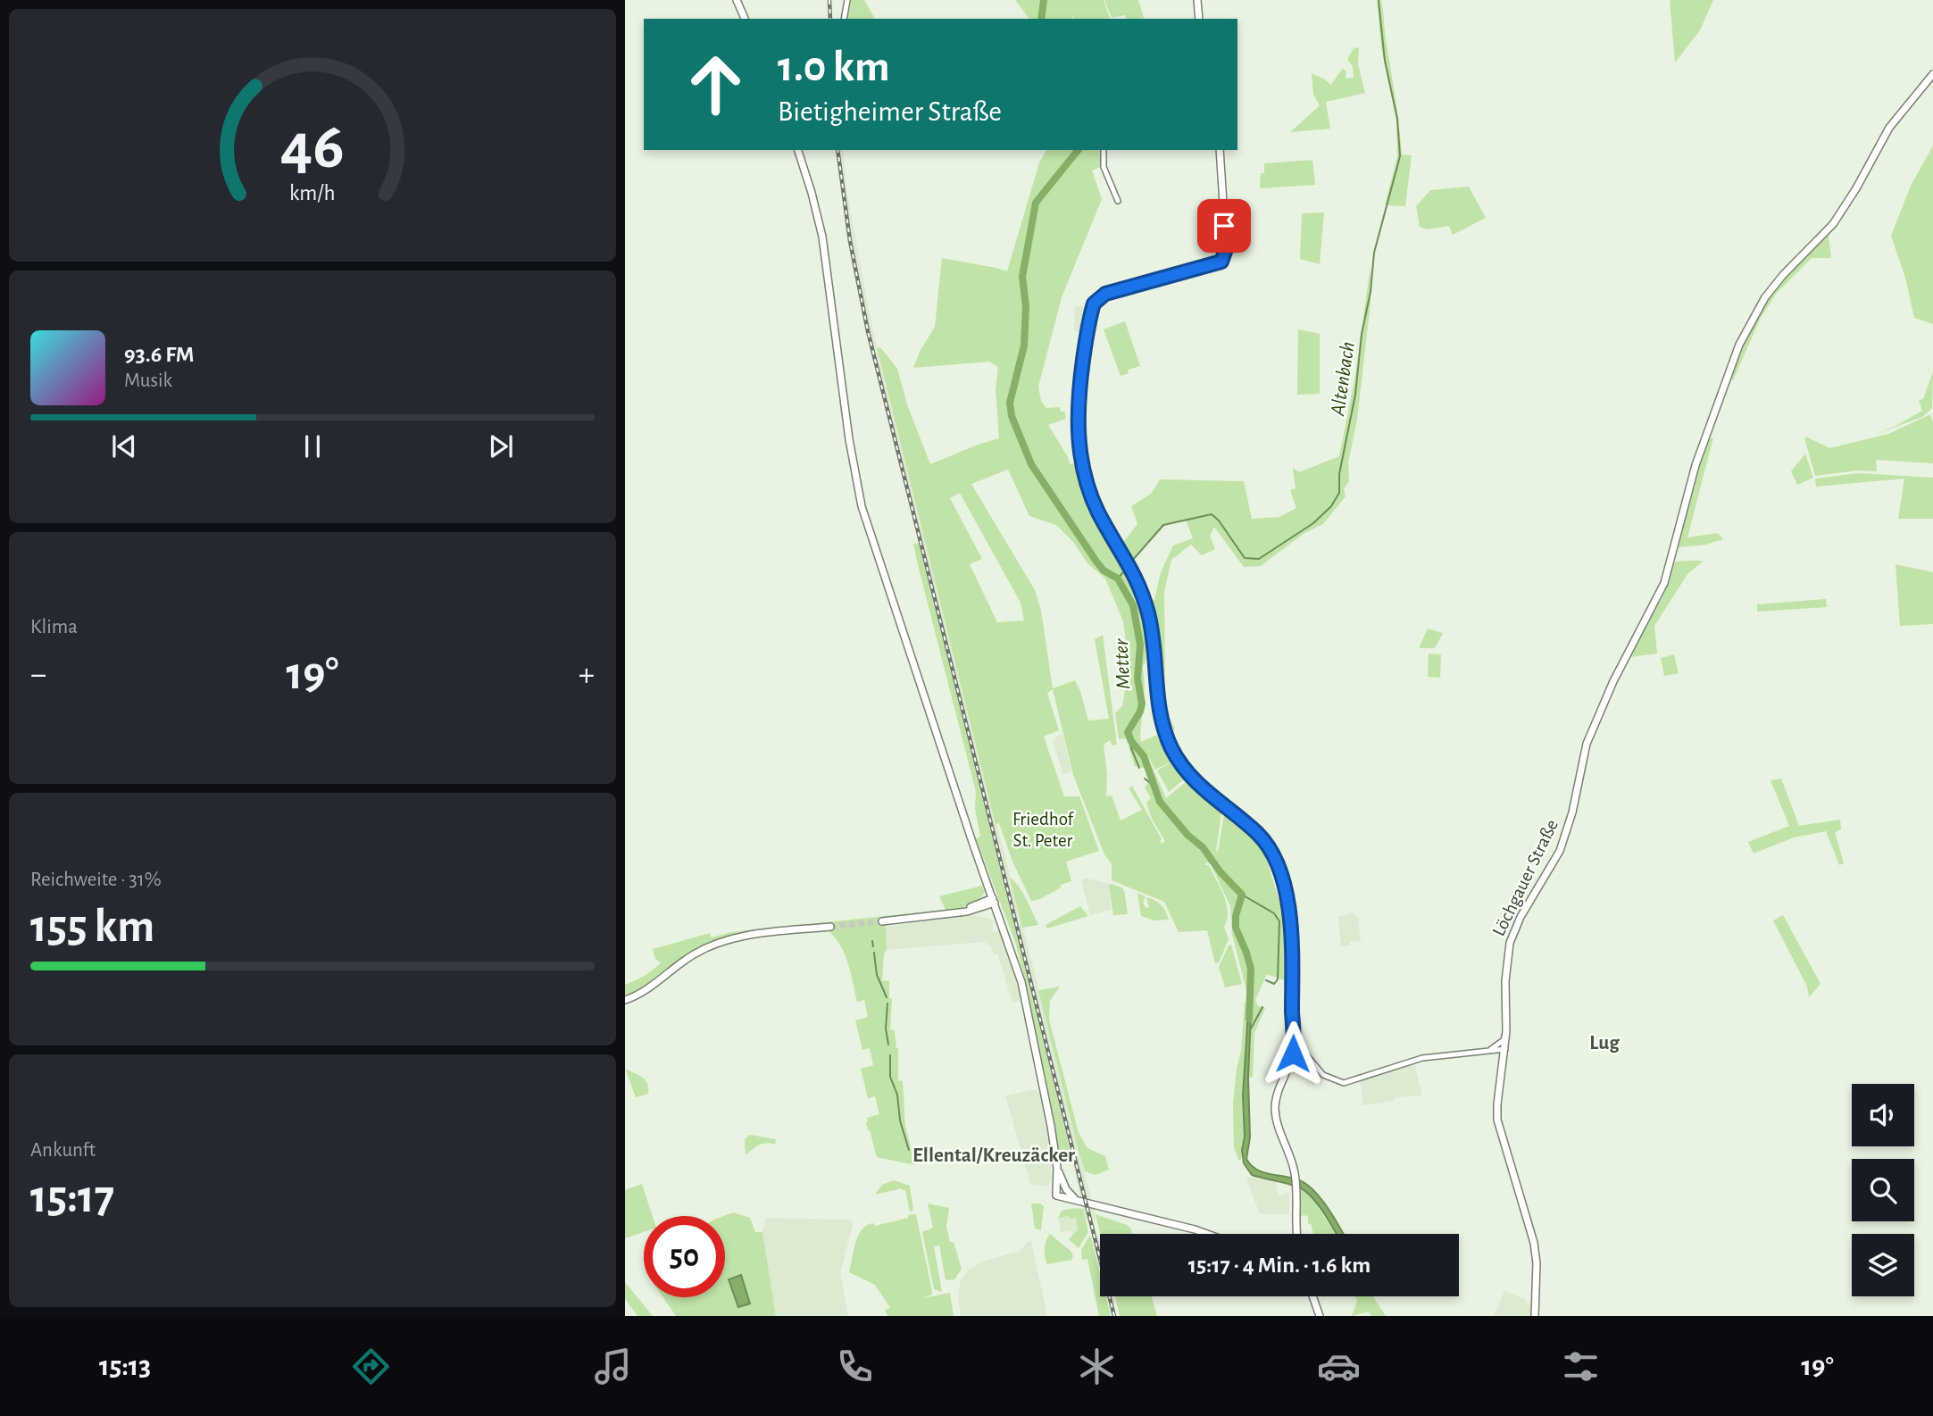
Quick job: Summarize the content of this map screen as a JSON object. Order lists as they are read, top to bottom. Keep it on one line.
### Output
{"streets":{"main road":["Löchgauer Straße"]},"districts":["Lug","Ellental/Kreuzäcker"],"water":["Altenbach","Metter"],"parks":["Friedhof St. Peter"],"page":{"turn":["1.0 km","Bietigheimer Straße"],"song":["93.6 FM","Musik"],"tile":["Klima",["Reichweite · 31%","155 km"],["Ankunft","15:17"]],"heat":["−","19°","+"],"limit":"50","trip":"15:17 · 4 Min. · 1.6 km","tabs":["15:13","19°"],"gauge":["46","km/h"]}}
